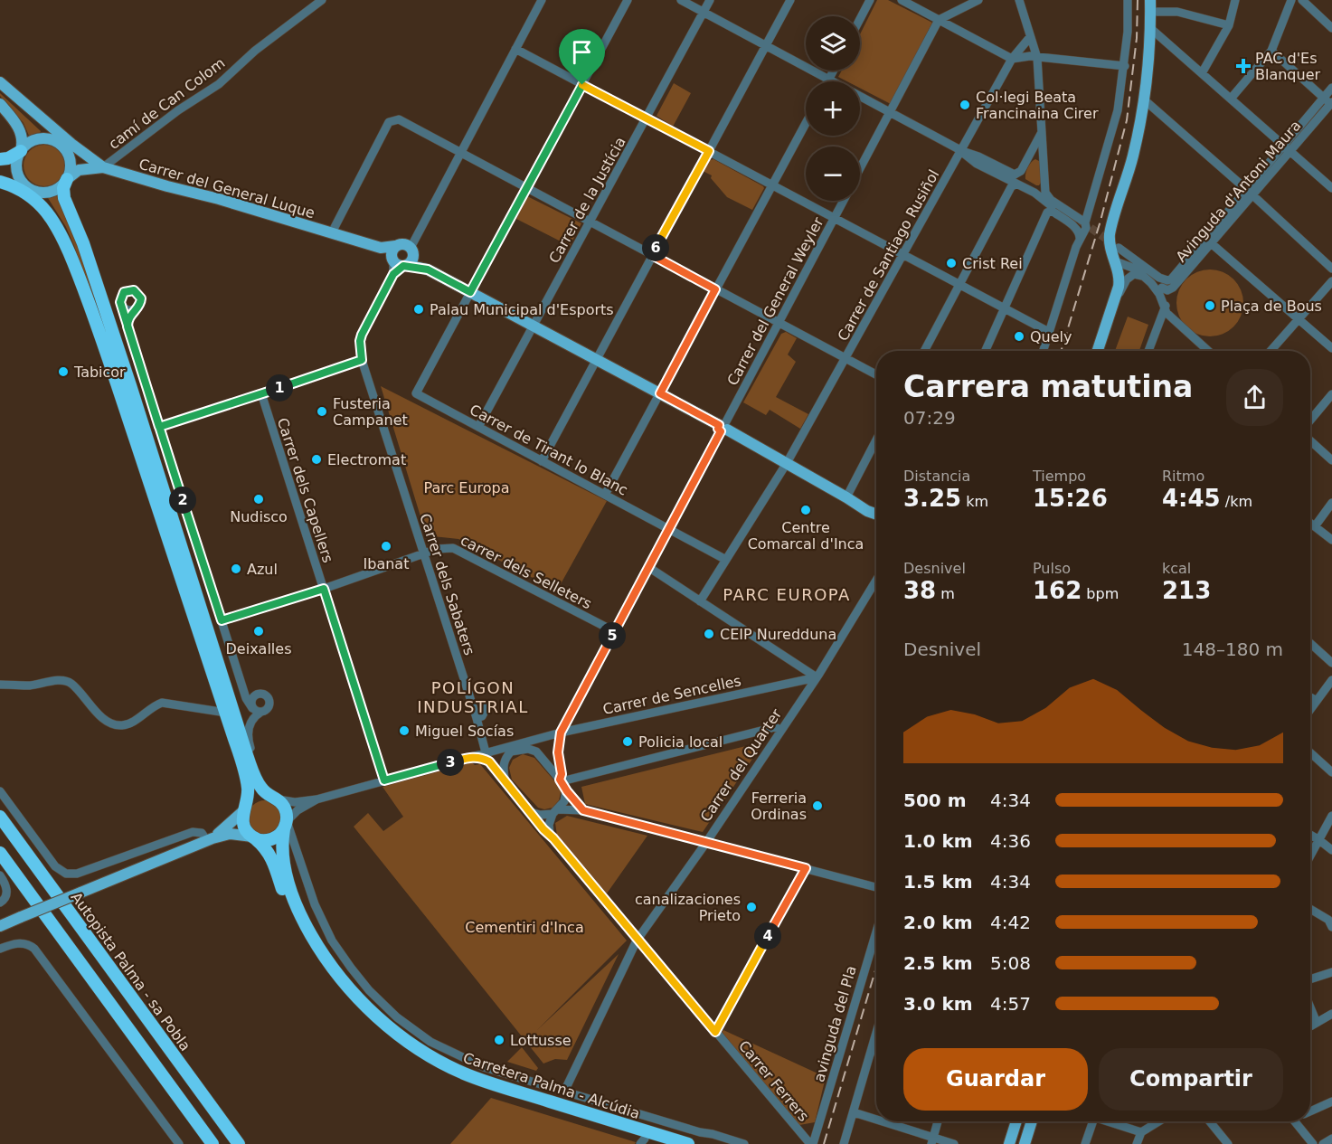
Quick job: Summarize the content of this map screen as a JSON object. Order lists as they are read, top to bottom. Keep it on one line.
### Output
{"streets":{"highway":["Autopista Palma - sa Pobla","Carretera Palma - Alcúdia"],"main road":["Carrer del General Luque"],"street":["camí de Can Colom","Avinguda d'Antoni Maura","Carrer de la Justícia","Carrer de Santiago Rusiñol","Carrer del General Weyler","Carrer de Tirant lo Blanc","Carrer dels Capellers","carrer dels Selleters","Carrer dels Sabaters","Carrer de Sencelles","Carrer del Quarter","avinguda del Pla","Carrer Ferrers"]},"crossings":[["camí de Can Colom","Carrer del General Luque"],["Carrer del General Luque","Carrer dels Sabaters"],["Carrer de la Justícia","Carrer de Tirant lo Blanc"],["Carrer de Santiago Rusiñol","Carrer de Tirant lo Blanc"],["Carrer del General Weyler","Carrer de Tirant lo Blanc"],["Carrer del General Weyler","carrer dels Selleters"],["Carrer del General Weyler","Carrer de Sencelles"],["Carrer dels Capellers","carrer dels Selleters"],["Carrer dels Capellers","Carrer de Sencelles"],["carrer dels Selleters","Carrer dels Sabaters"],["Carrer dels Sabaters","Carrer de Sencelles"],["Carrer de Sencelles","Carrer del Quarter"],["Carrer de Sencelles","Carrer Ferrers"],["Carrer de Sencelles","Carretera Palma - Alcúdia"],["Carrer del Quarter","Carrer Ferrers"],["avinguda del Pla","Carrer Ferrers"]],"districts":["PARC EUROPA","POLÍGON INDUSTRIAL"],"parks":["Parc Europa","Cementiri d'Inca"],"places":{"health":["PAC d'Es Blanquer"],"other":["Col·legi Beata Francinaina Cirer","Crist Rei","Plaça de Bous","Palau Municipal d'Esports","Quely","Tabicor","Fusteria Campanet","Electromat","Nudisco","Centre Comarcal d'Inca","Ibanat","Azul","Deixalles","CEIP Nuredduna","Miguel Socías","Policia local","Ferreria Ordinas","canalizaciones Prieto","Lottusse"]},"page":{"map_buttons":["+","−"],"pins":["6","1","2","5","3","4"],"heading":["Carrera matutina","07:29"],"stats":[["Distancia","3.25 km"],["Tiempo","15:26"],["Ritmo","4:45 /km"],["Desnivel","38 m"],["Pulso","162 bpm"],["kcal","213"]],"chart":["Desnivel","148–180 m"],"list":[{"name":"500 m","note":"4:34"},{"name":"1.0 km","note":"4:36"},{"name":"1.5 km","note":"4:34"},{"name":"2.0 km","note":"4:42"},{"name":"2.5 km","note":"5:08"},{"name":"3.0 km","note":"4:57"}],"buttons":["Guardar","Compartir"]}}
